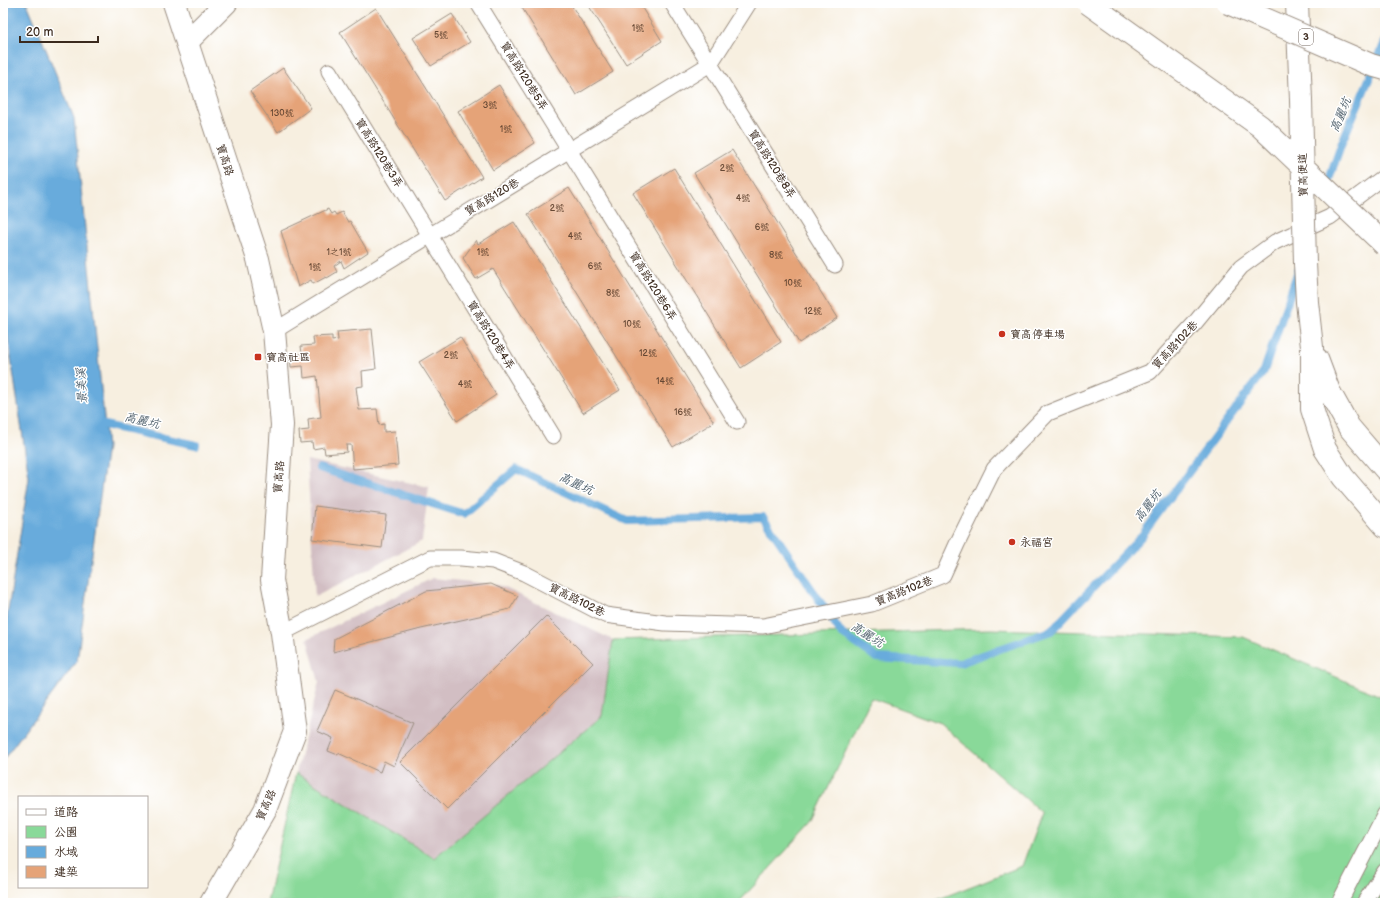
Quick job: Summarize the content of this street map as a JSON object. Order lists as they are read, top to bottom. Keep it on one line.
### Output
{"streets":{"main road":["3","寶高路","寶高便道"],"lane":["寶高路120巷5弄","寶高路120巷3弄","寶高路120巷8弄","寶高路120巷","寶高路120巷6弄","寶高路120巷4弄","寶高路102巷"]},"crossings":[["寶高路120巷5弄","寶高路120巷"],["寶高路120巷5弄","寶高路120巷6弄"],["寶高路120巷3弄","寶高路120巷"],["寶高路120巷3弄","寶高路120巷4弄"],["寶高路","寶高路120巷"],["寶高路","寶高路102巷"],["寶高路120巷8弄","寶高路120巷"],["寶高路120巷","寶高路120巷6弄"],["寶高路120巷","寶高路120巷4弄"]],"water":["高麗坑","景美溪"],"places":{"other":["寶高停車場","永福宮"],"transit":["寶高社區"]},"house_numbers":["1號","5號","3號","130號","1號","2號","4號","2號","6號","4號","1之1號","1號","8號","6號","1號","10號","8號","12號","10號","12號","2號","14號","4號","16號"],"legend":["道路","公園","水域","建築"],"scale_bar":"20 m"}
